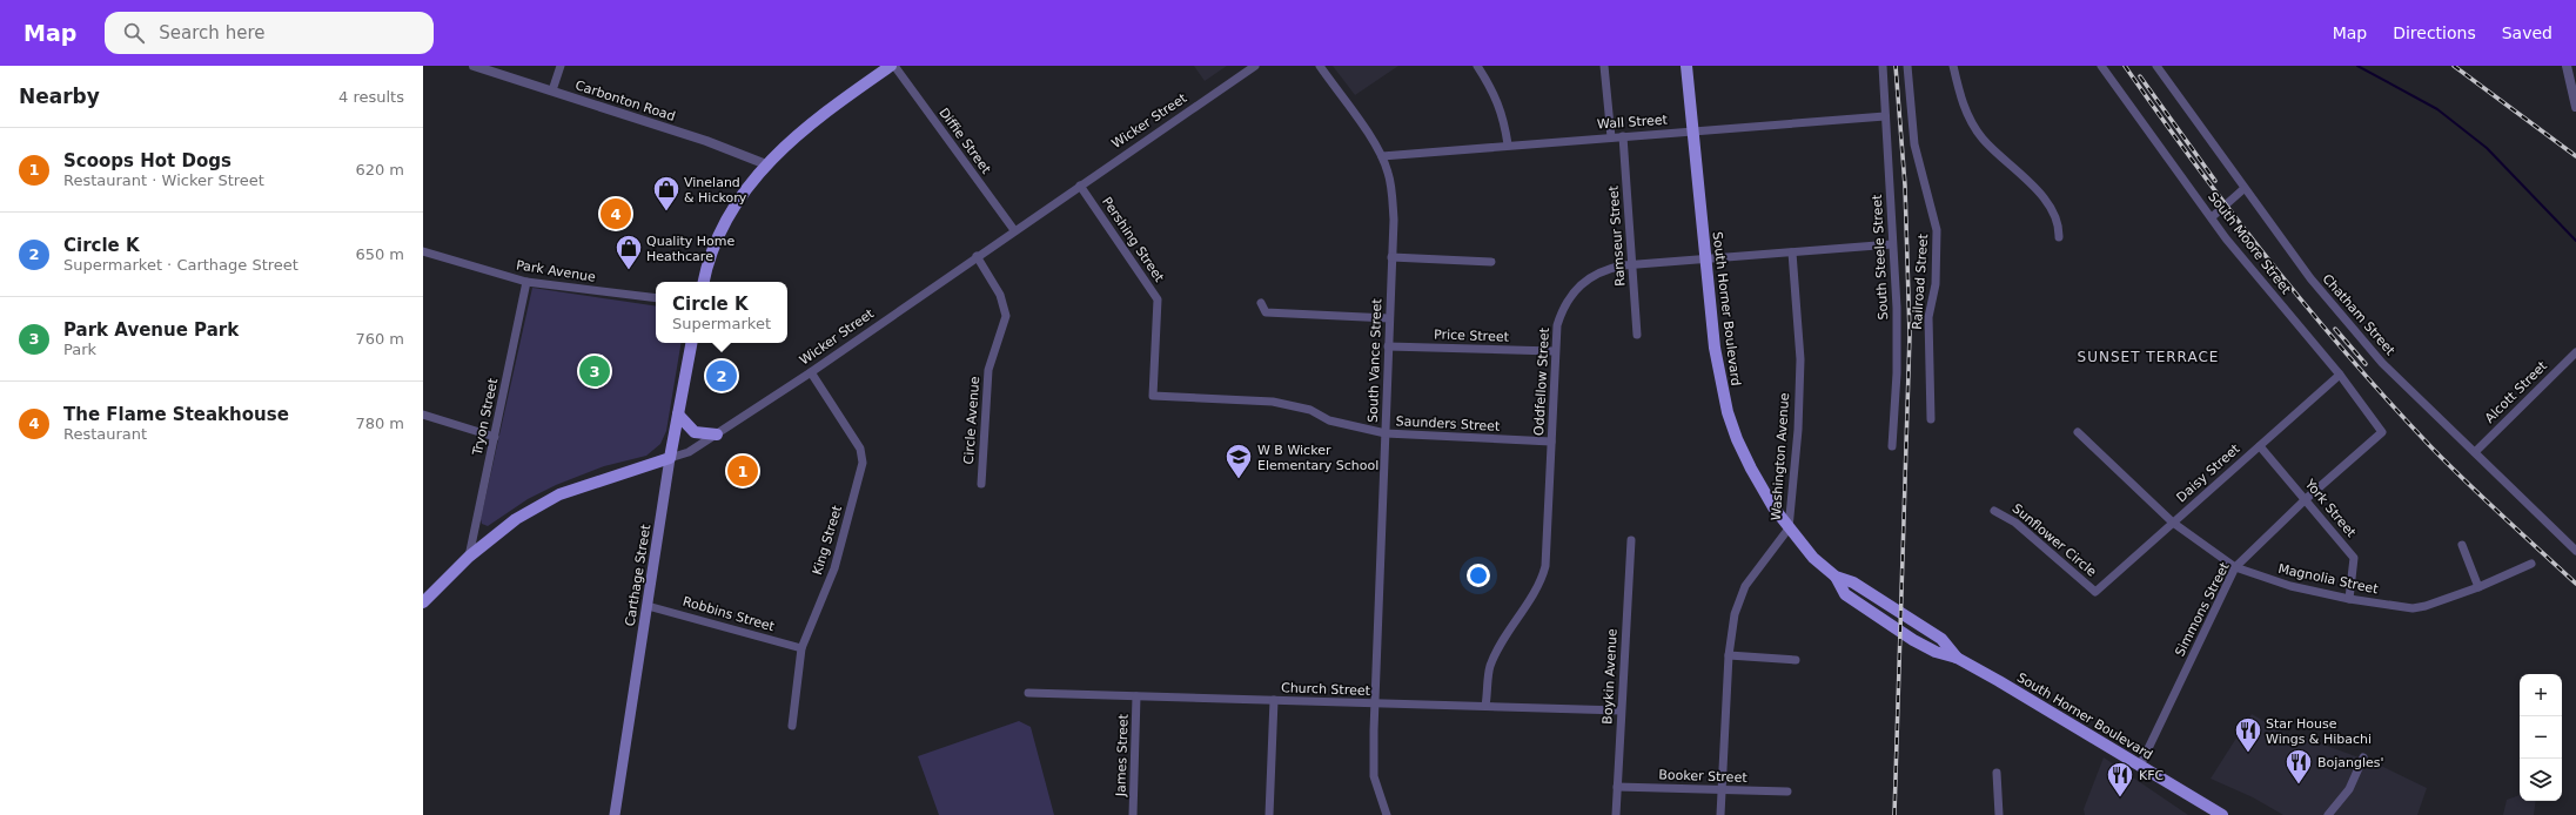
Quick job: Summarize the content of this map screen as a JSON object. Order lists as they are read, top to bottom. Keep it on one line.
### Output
{"streets":{"main road":["Wicker Street","South Horner Boulevard","Carthage Street"],"street":["Carbonton Road","Wall Street","Diffie Street","Ramseur Street","Pershing Street","South Moore Street","South Steele Street","Park Avenue","Railroad Street","Chatham Street","Price Street","South Vance Street","Oddfellow Street","Alcott Street","Tryon Street","Circle Avenue","Saunders Street","Washington Avenue","Daisy Street","York Street","King Street","Sunflower Circle","Magnolia Street","Simmons Street","Robbins Street","Boykin Avenue","Church Street","James Street","Booker Street"]},"crossings":[["Wicker Street","Diffie Street"],["Wicker Street","Pershing Street"],["Wicker Street","Tryon Street"],["Wicker Street","Circle Avenue"],["Wicker Street","King Street"],["Wicker Street","Carthage Street"],["Wall Street","Ramseur Street"],["Wall Street","South Steele Street"],["Wall Street","South Horner Boulevard"],["Wall Street","South Vance Street"],["Ramseur Street","Oddfellow Street"],["Pershing Street","Saunders Street"],["South Moore Street","Daisy Street"],["South Moore Street","Simmons Street"],["South Steele Street","Oddfellow Street"],["Park Avenue","Tryon Street"],["South Horner Boulevard","Oddfellow Street"],["South Horner Boulevard","Washington Avenue"],["South Horner Boulevard","Simmons Street"],["Chatham Street","Alcott Street"],["Price Street","South Vance Street"],["Price Street","Oddfellow Street"],["South Vance Street","Saunders Street"],["South Vance Street","Church Street"],["Oddfellow Street","Saunders Street"],["Oddfellow Street","Washington Avenue"],["Oddfellow Street","Church Street"],["Washington Avenue","Booker Street"],["Daisy Street","York Street"],["Daisy Street","Sunflower Circle"],["Daisy Street","Magnolia Street"],["York Street","Magnolia Street"],["York Street","Simmons Street"],["King Street","Robbins Street"],["Carthage Street","Robbins Street"],["Magnolia Street","Simmons Street"],["Boykin Avenue","Church Street"],["Boykin Avenue","Booker Street"],["Church Street","James Street"]],"districts":["SUNSET TERRACE"],"places":{"shop":["Vineland & Hickory","Quality Home Heathcare"],"school or university":["W B Wicker Elementary School"],"restaurant":["Star House Wings & Hibachi","Bojangles'","KFC"]},"page":{"header":"Map","search":"Search here","nav":["Map","Directions","Saved"],"heading":["Nearby","4 results"],"list":[{"mark":"1","name":"Scoops Hot Dogs","note":"Restaurant · Wicker Street","value":"620 m"},{"mark":"2","name":"Circle K","note":"Supermarket · Carthage Street","value":"650 m"},{"mark":"3","name":"Park Avenue Park","note":"Park","value":"760 m"},{"mark":"4","name":"The Flame Steakhouse","note":"Restaurant","value":"780 m"}],"pins":["4","3","2","1"],"popup":["Circle K","Supermarket"],"map_buttons":["+","−"]}}
